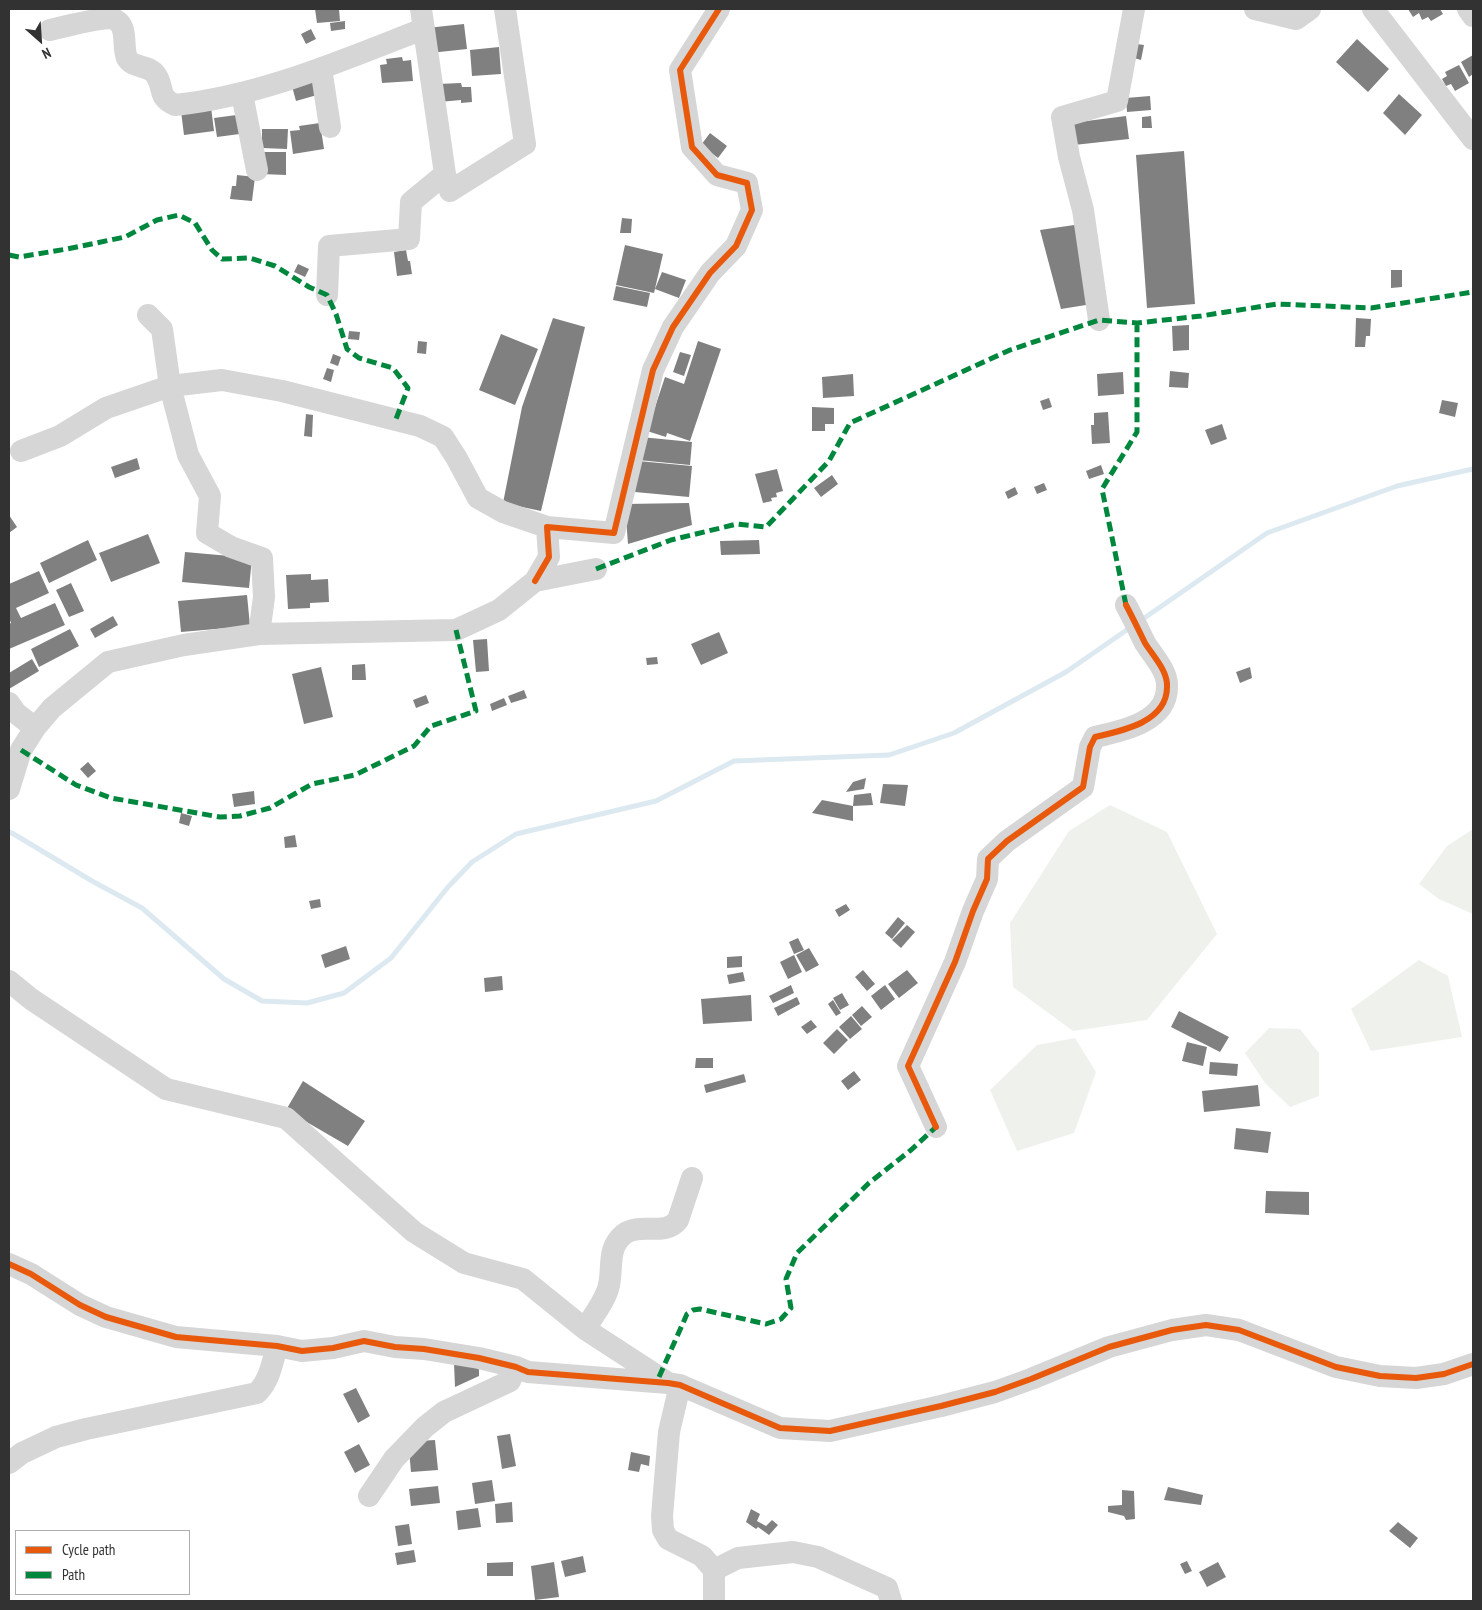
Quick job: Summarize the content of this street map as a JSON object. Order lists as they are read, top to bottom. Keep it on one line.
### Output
{"legend":["Cycle path","Path"],"north":"bottom right"}
